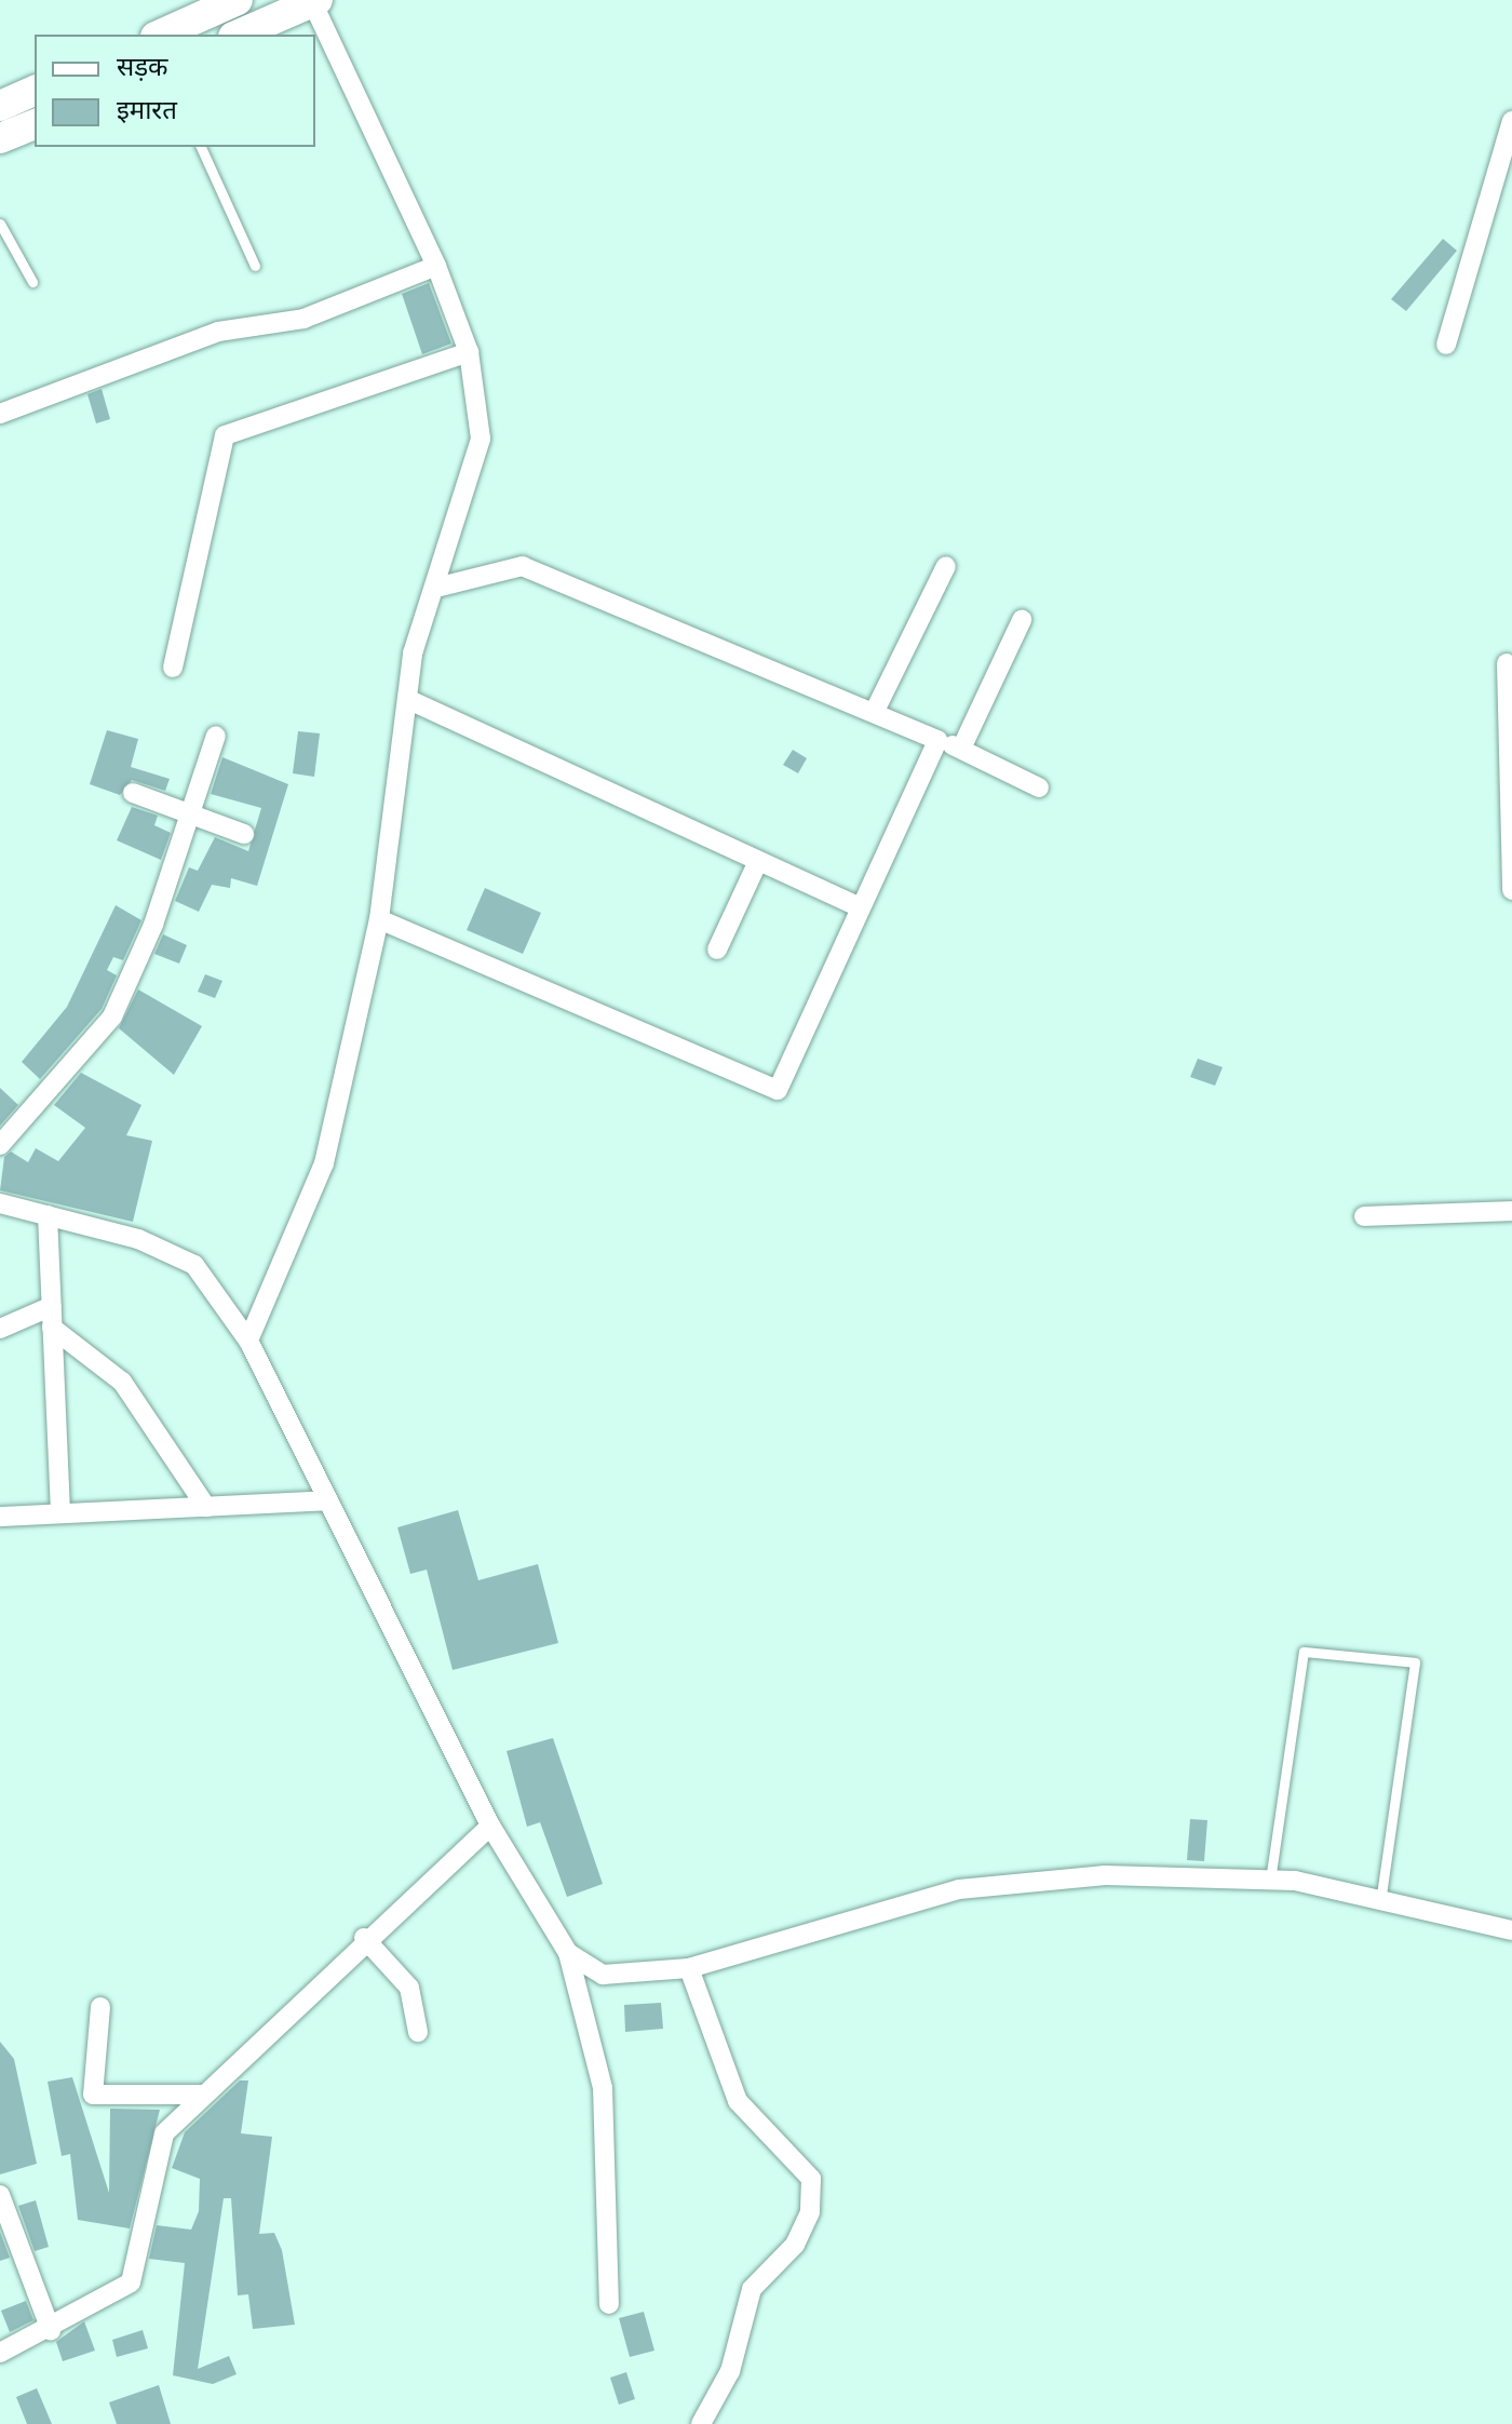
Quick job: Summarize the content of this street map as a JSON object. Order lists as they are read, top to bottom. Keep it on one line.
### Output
{"legend":["सड़क","इमारत"]}
